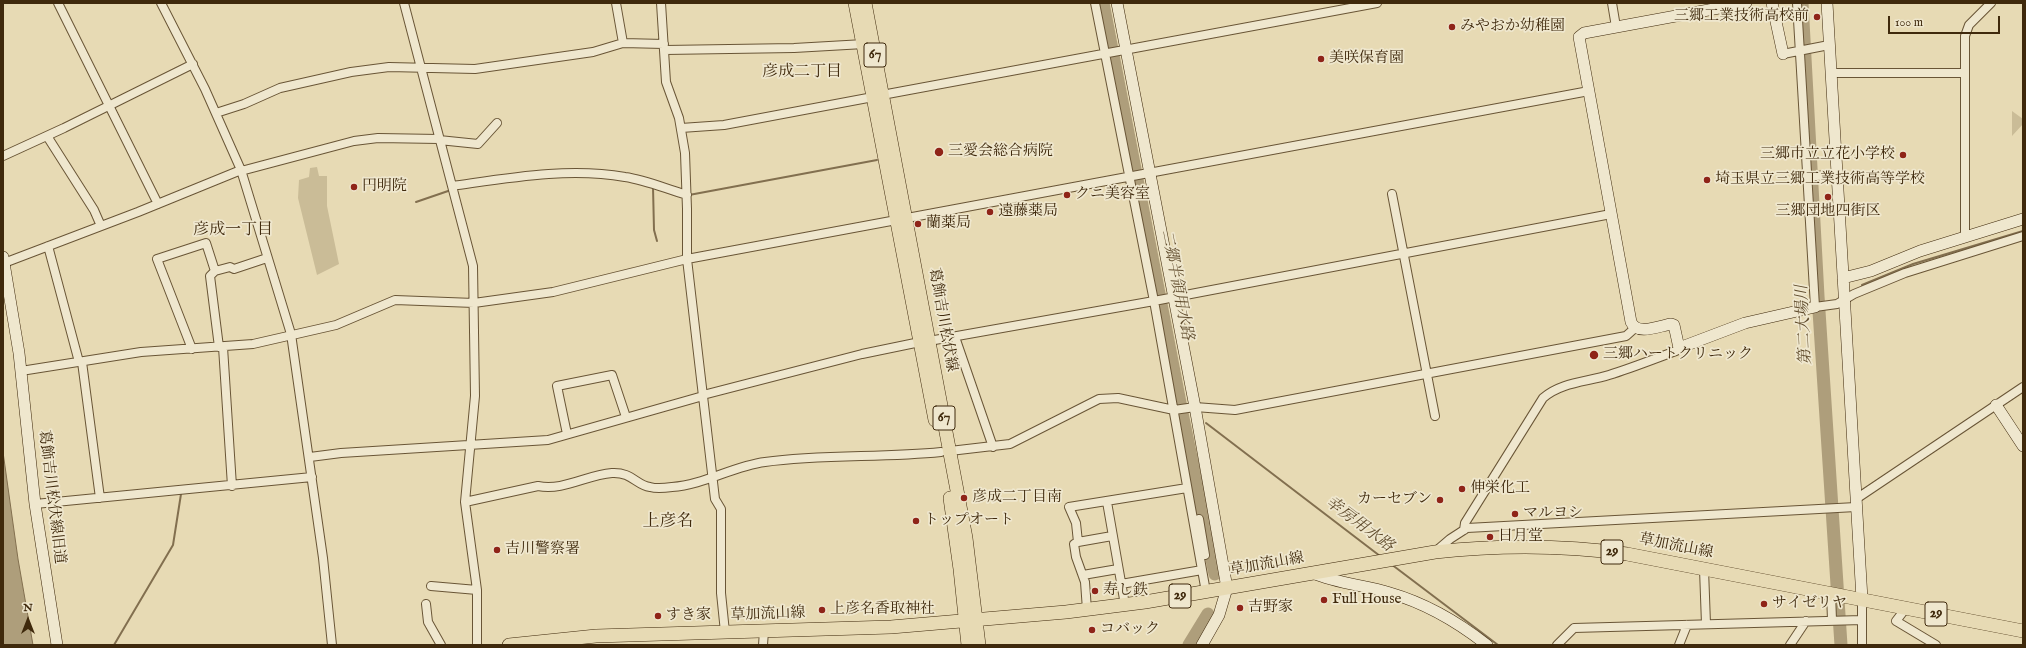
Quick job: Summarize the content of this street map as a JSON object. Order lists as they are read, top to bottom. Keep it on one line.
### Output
{"streets":{"main road":["67","葛飾吉川松伏線","草加流山線","29"],"street":["葛飾吉川松伏線旧道"]},"crossings":[["葛飾吉川松伏線","草加流山線"]],"districts":["彦成二丁目","彦成一丁目","上彦名"],"water":["二郷半領用水路","第二大場川","幸房用水路"],"places":["三郷工業技術高校前","みやおか幼稚園","美咲保育園","三愛会総合病院","三郷市立立花小学校","埼玉県立三郷工業技術高等学校","円明院","クニ美容室","三郷団地四街区","遠藤薬局","蘭薬局","三郷ハートクリニック","伸栄化工","彦成二丁目南","カーセブン","マルヨシ","トップオート","日月堂","吉川警察署","寿し鉄","Full House","サイゼリヤ","吉野家","上彦名香取神社","すき家","コバック"],"scale_bar":"100 m","north":"top"}
